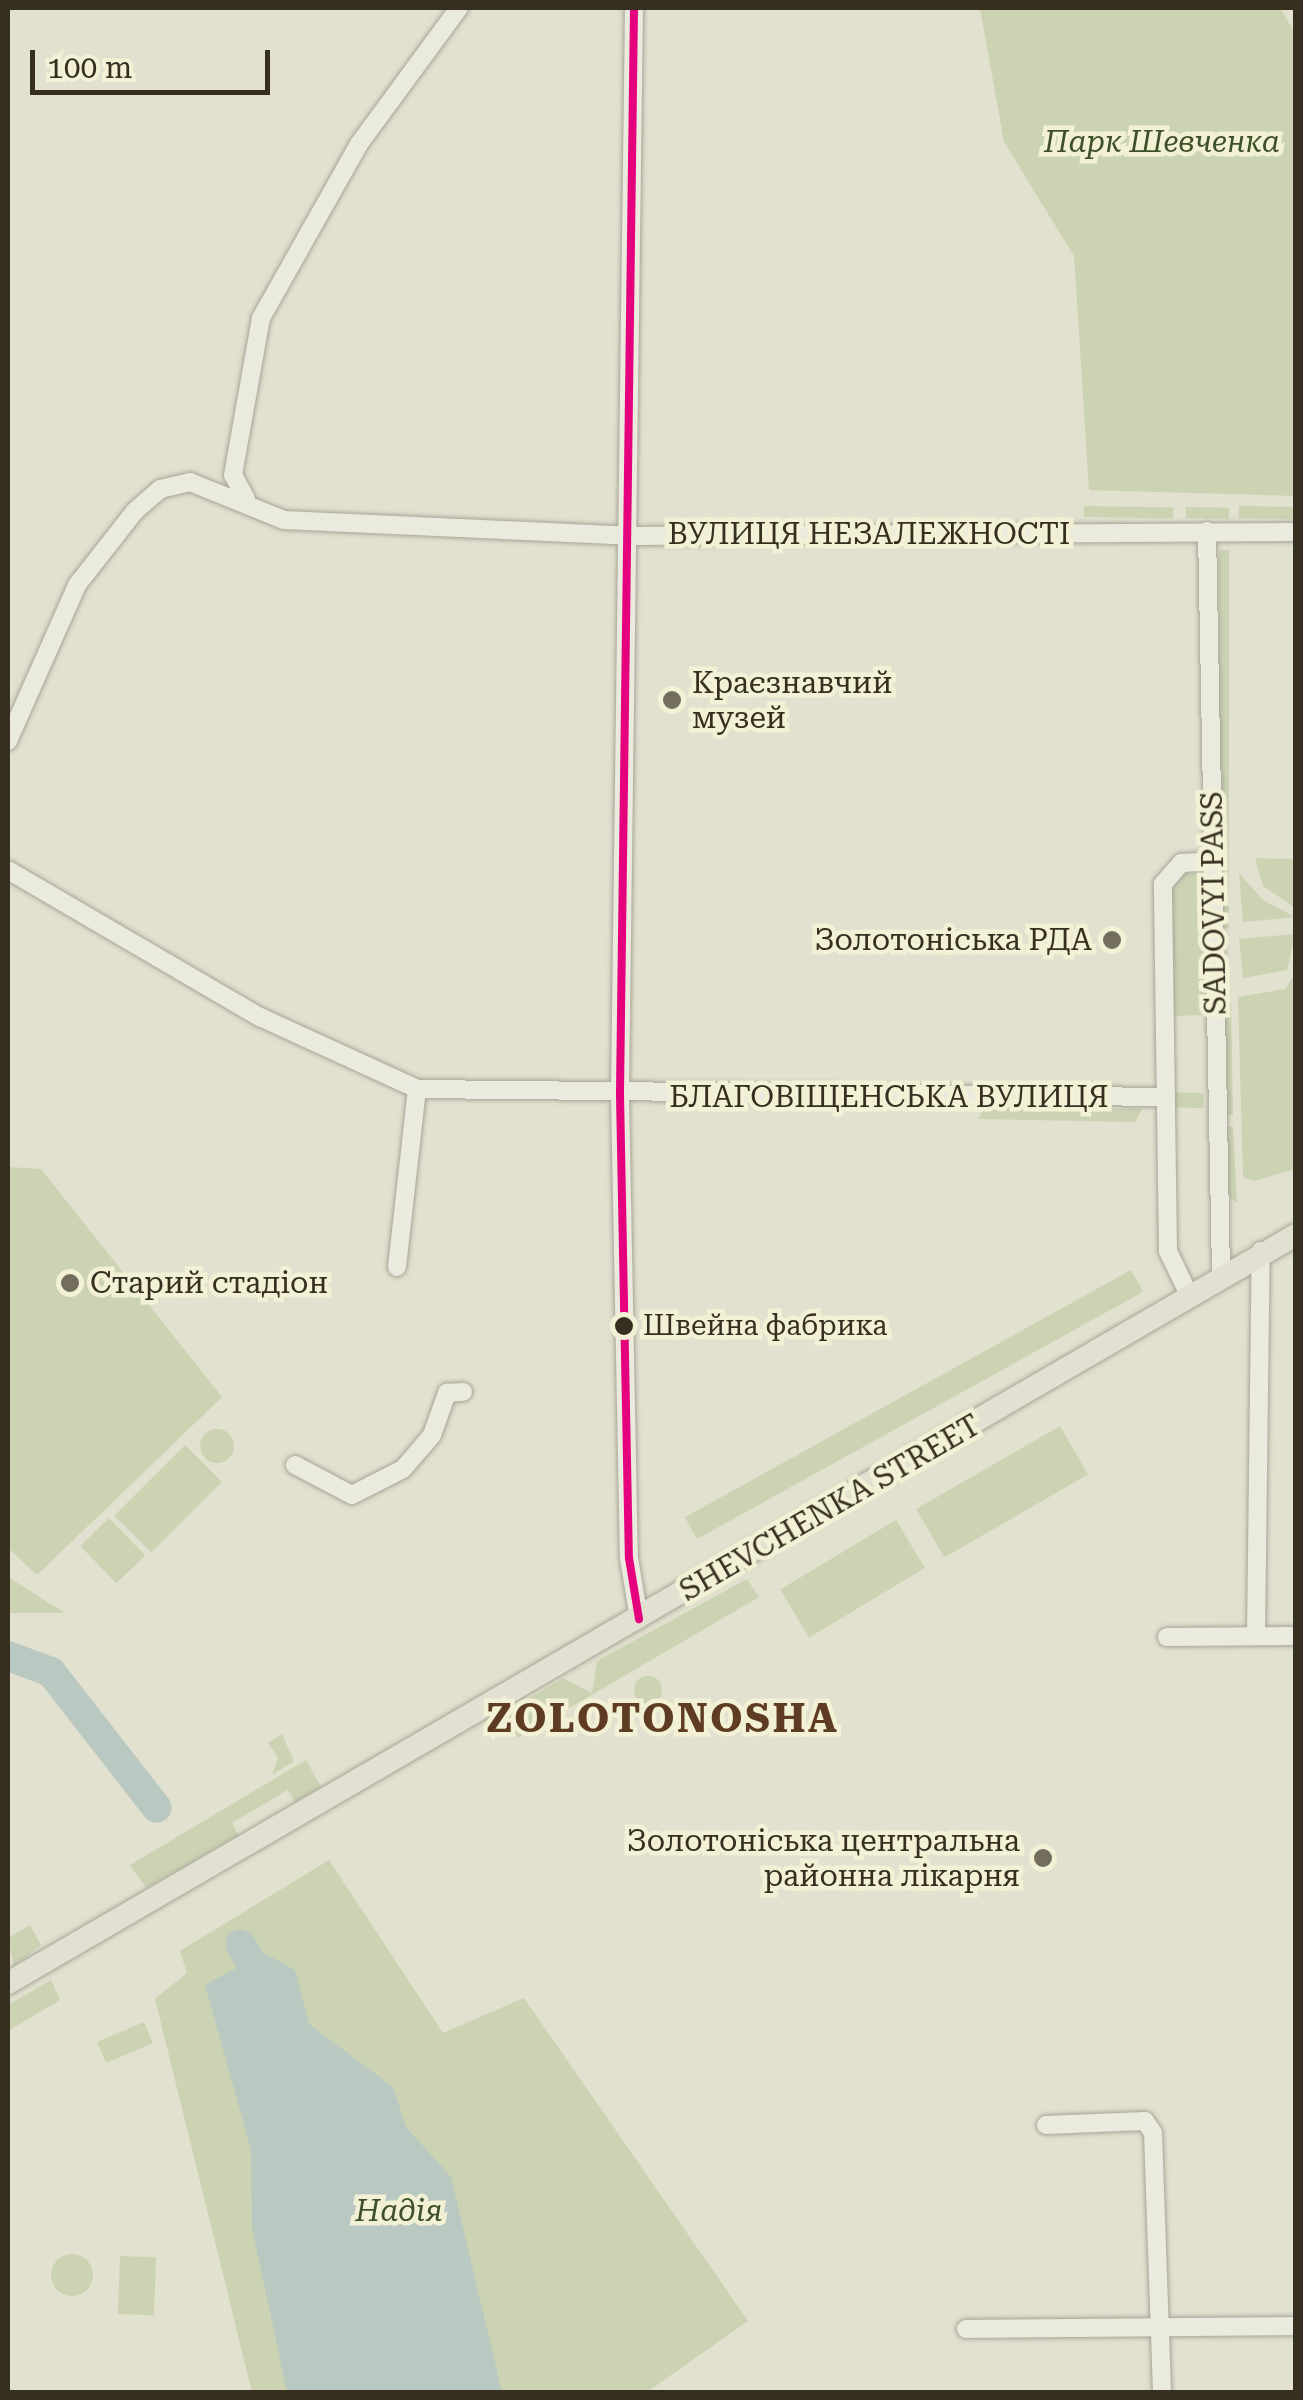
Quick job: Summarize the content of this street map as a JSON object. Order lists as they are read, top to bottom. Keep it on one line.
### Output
{"streets":{"main road":["SHEVCHENKA STREET"],"street":["ВУЛИЦЯ НЕЗАЛЕЖНОСТІ","SADOVYI PASS","БЛАГОВІЩЕНСЬКА ВУЛИЦЯ"]},"crossings":[["ВУЛИЦЯ НЕЗАЛЕЖНОСТІ","SADOVYI PASS"],["SADOVYI PASS","SHEVCHENKA STREET"]],"districts":["ZOLOTONOSHA"],"parks":["Парк Шевченка","Надія"],"places":["Краєзнавчий музей","Золотоніська РДА","Старий стадіон","Швейна фабрика","Золотоніська центральна районна лікарня"],"scale_bar":"100 m"}
